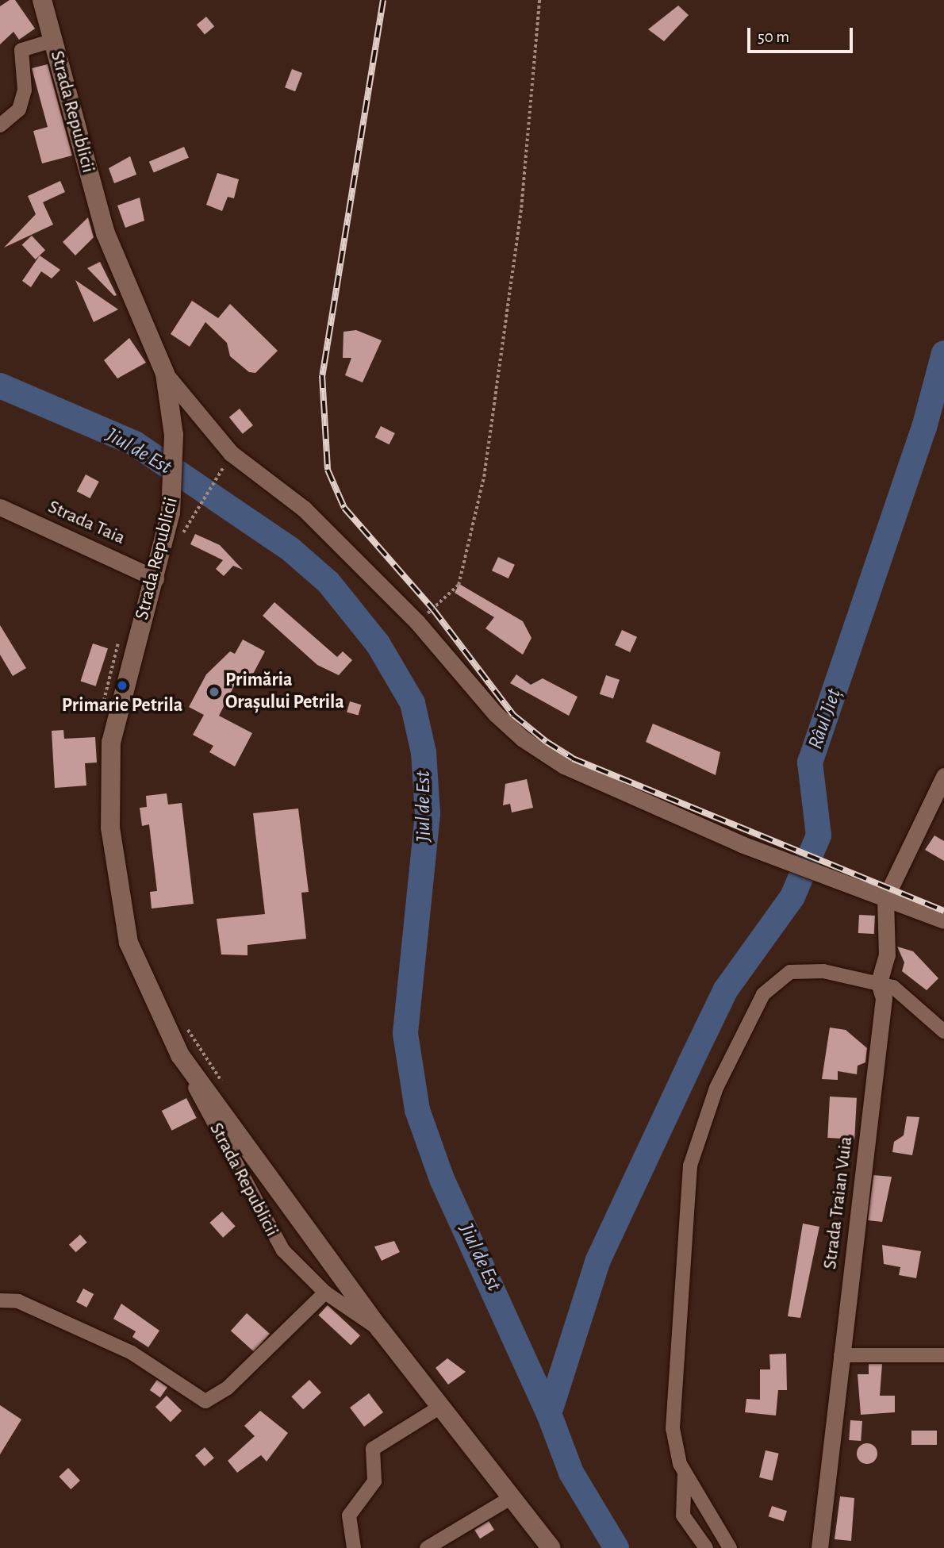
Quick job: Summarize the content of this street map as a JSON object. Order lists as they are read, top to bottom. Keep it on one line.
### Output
{"streets":{"main road":["Strada Republicii"],"street":["Strada Taia","Strada Traian Vuia"]},"crossings":[["Strada Republicii","Strada Taia"]],"water":["Jiul de Est","Râul Jieț"],"places":["Primarie Petrila","Primăria Orașului Petrila"],"scale_bar":"50 m"}
